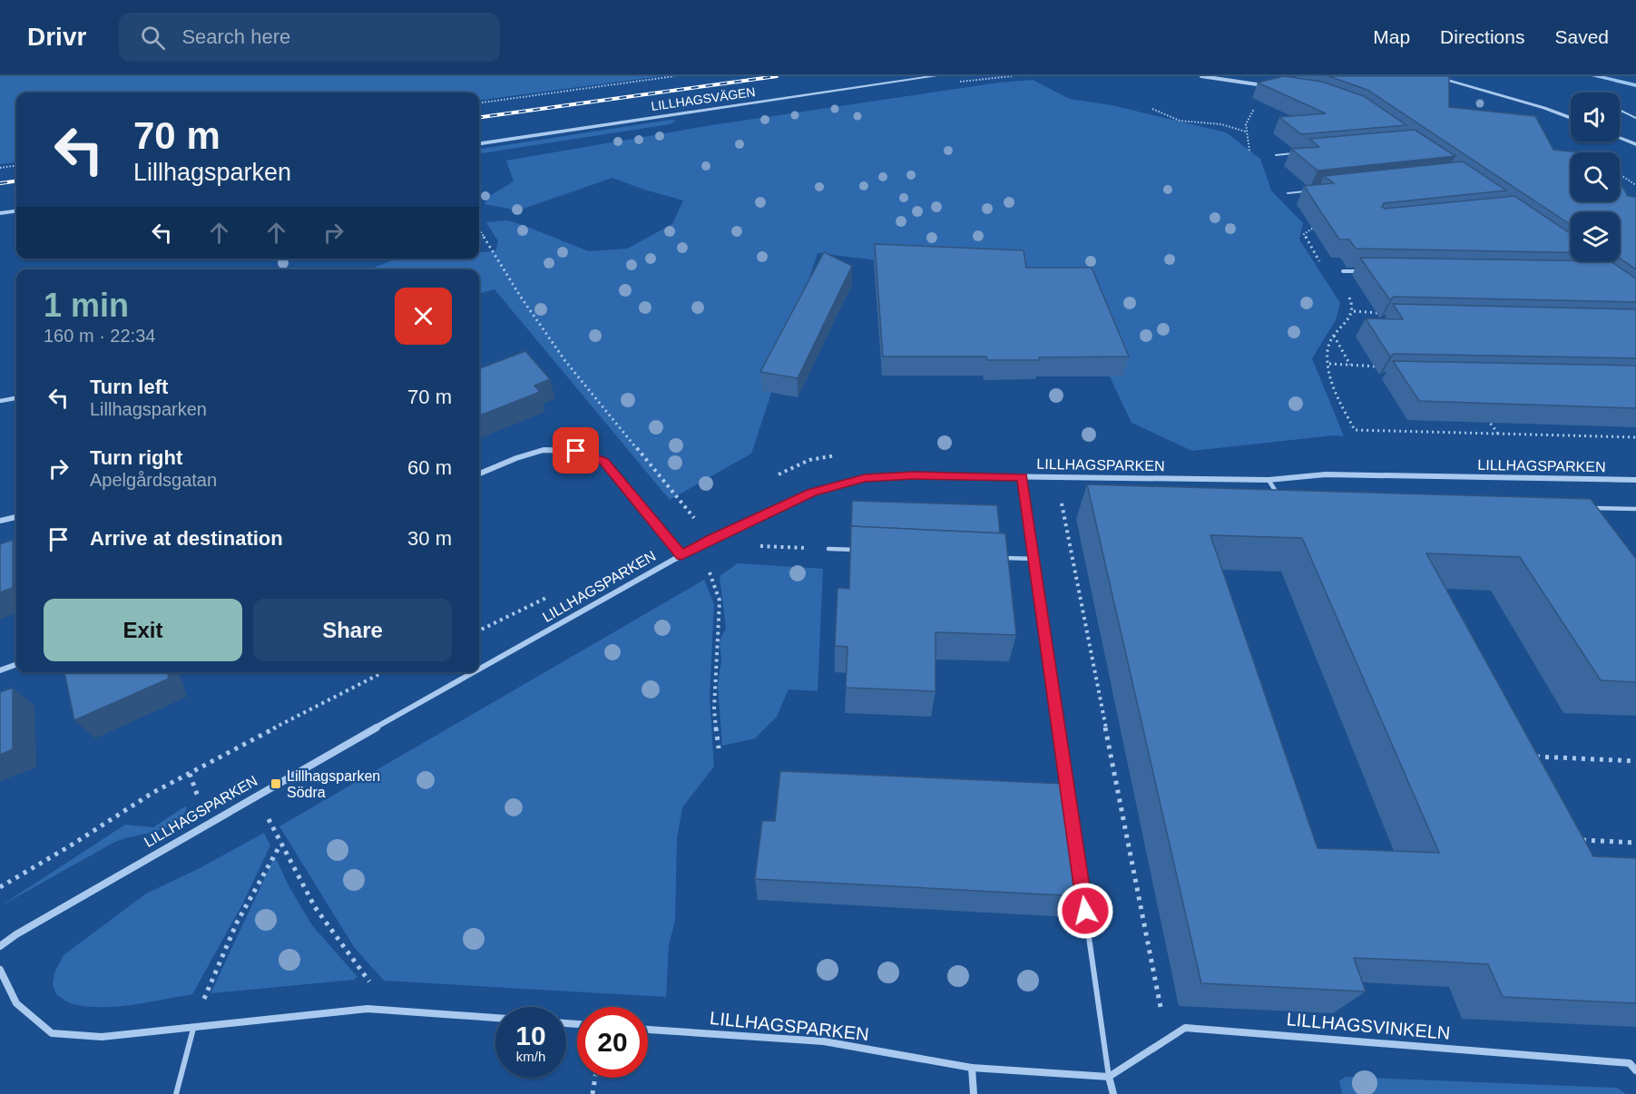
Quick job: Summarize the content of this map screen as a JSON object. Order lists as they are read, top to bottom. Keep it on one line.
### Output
{"streets":{"street":["LILLHAGSVÄGEN","LILLHAGSPARKEN","LILLHAGSVINKELN"]},"crossings":[["LILLHAGSPARKEN","LILLHAGSVINKELN"]],"places":{"transit":["Lillhagsparken Södra"]},"page":{"header":"Drivr","search":"Search here","nav":["Map","Directions","Saved"],"turn":["70 m","Lillhagsparken"],"heading":["1 min","160 m · 22:34"],"list":[{"name":"Turn left","note":"Lillhagsparken","value":"70 m"},{"name":"Turn right","note":"Apelgårdsgatan","value":"60 m"},{"name":"Arrive at destination","value":"30 m"}],"buttons":["Exit","Share"],"speed":"10 km/h","limit":"20"}}
